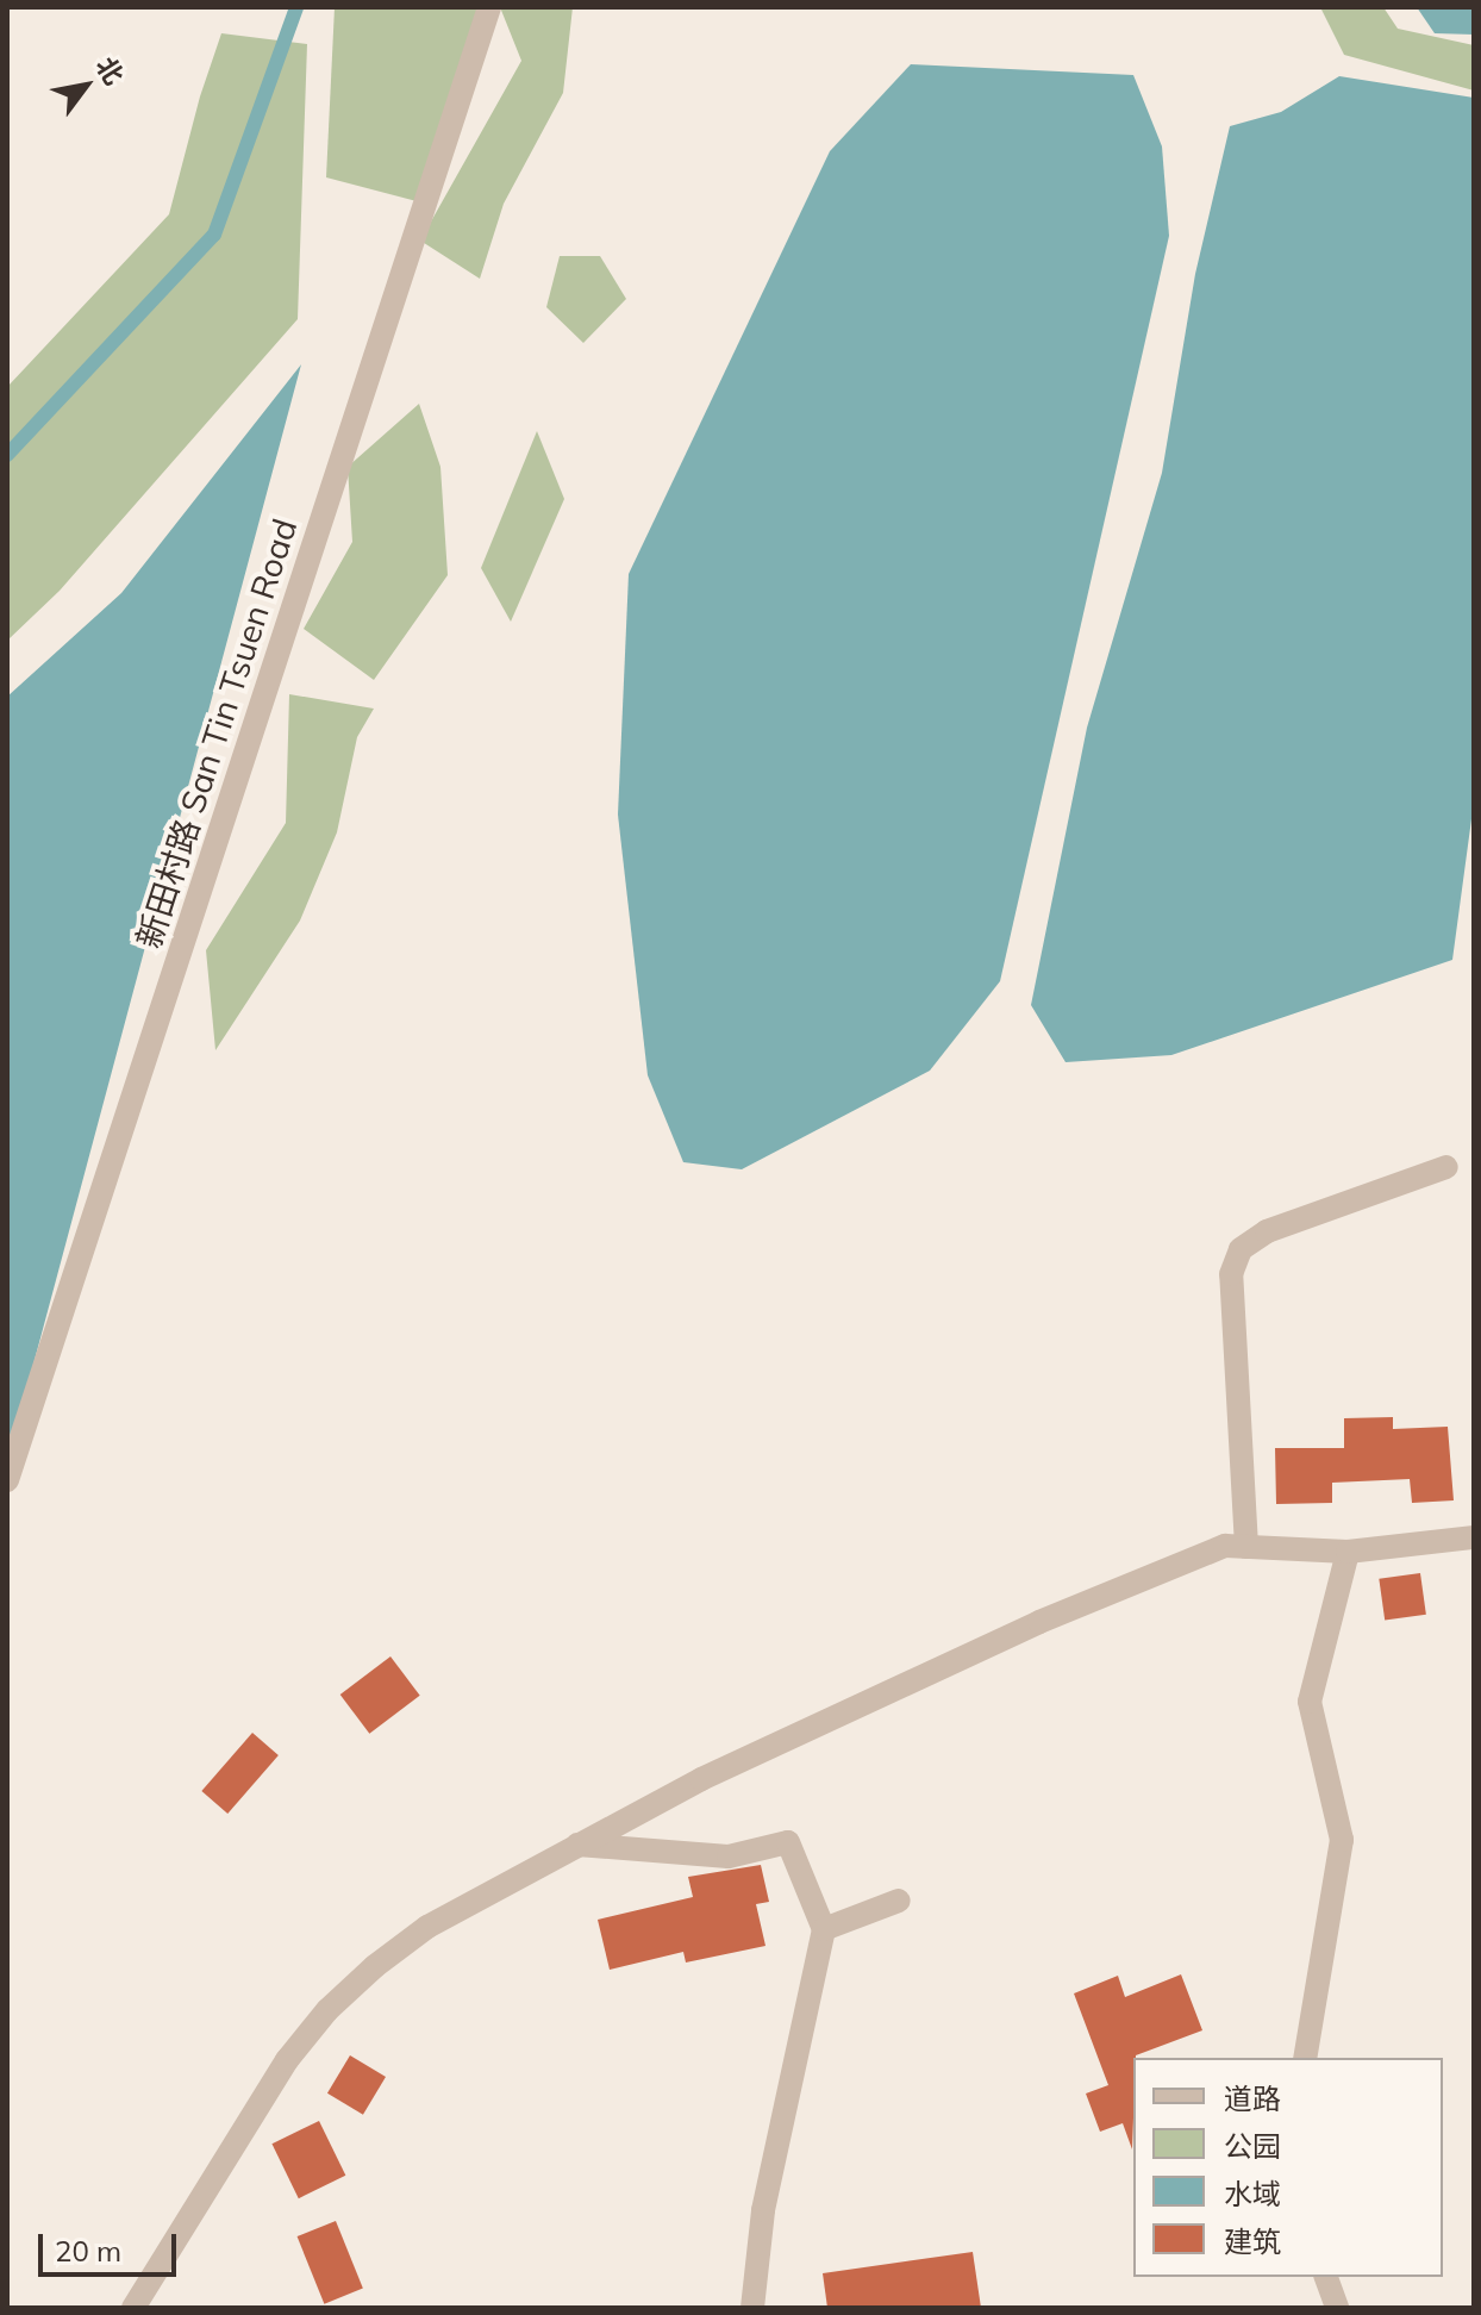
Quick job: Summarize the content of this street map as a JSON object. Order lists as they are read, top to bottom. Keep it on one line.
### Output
{"streets":{"street":["新田村路 San Tin Tsuen Road"]},"legend":["道路","公园","水域","建筑"],"scale_bar":"20 m","north":"top right"}
